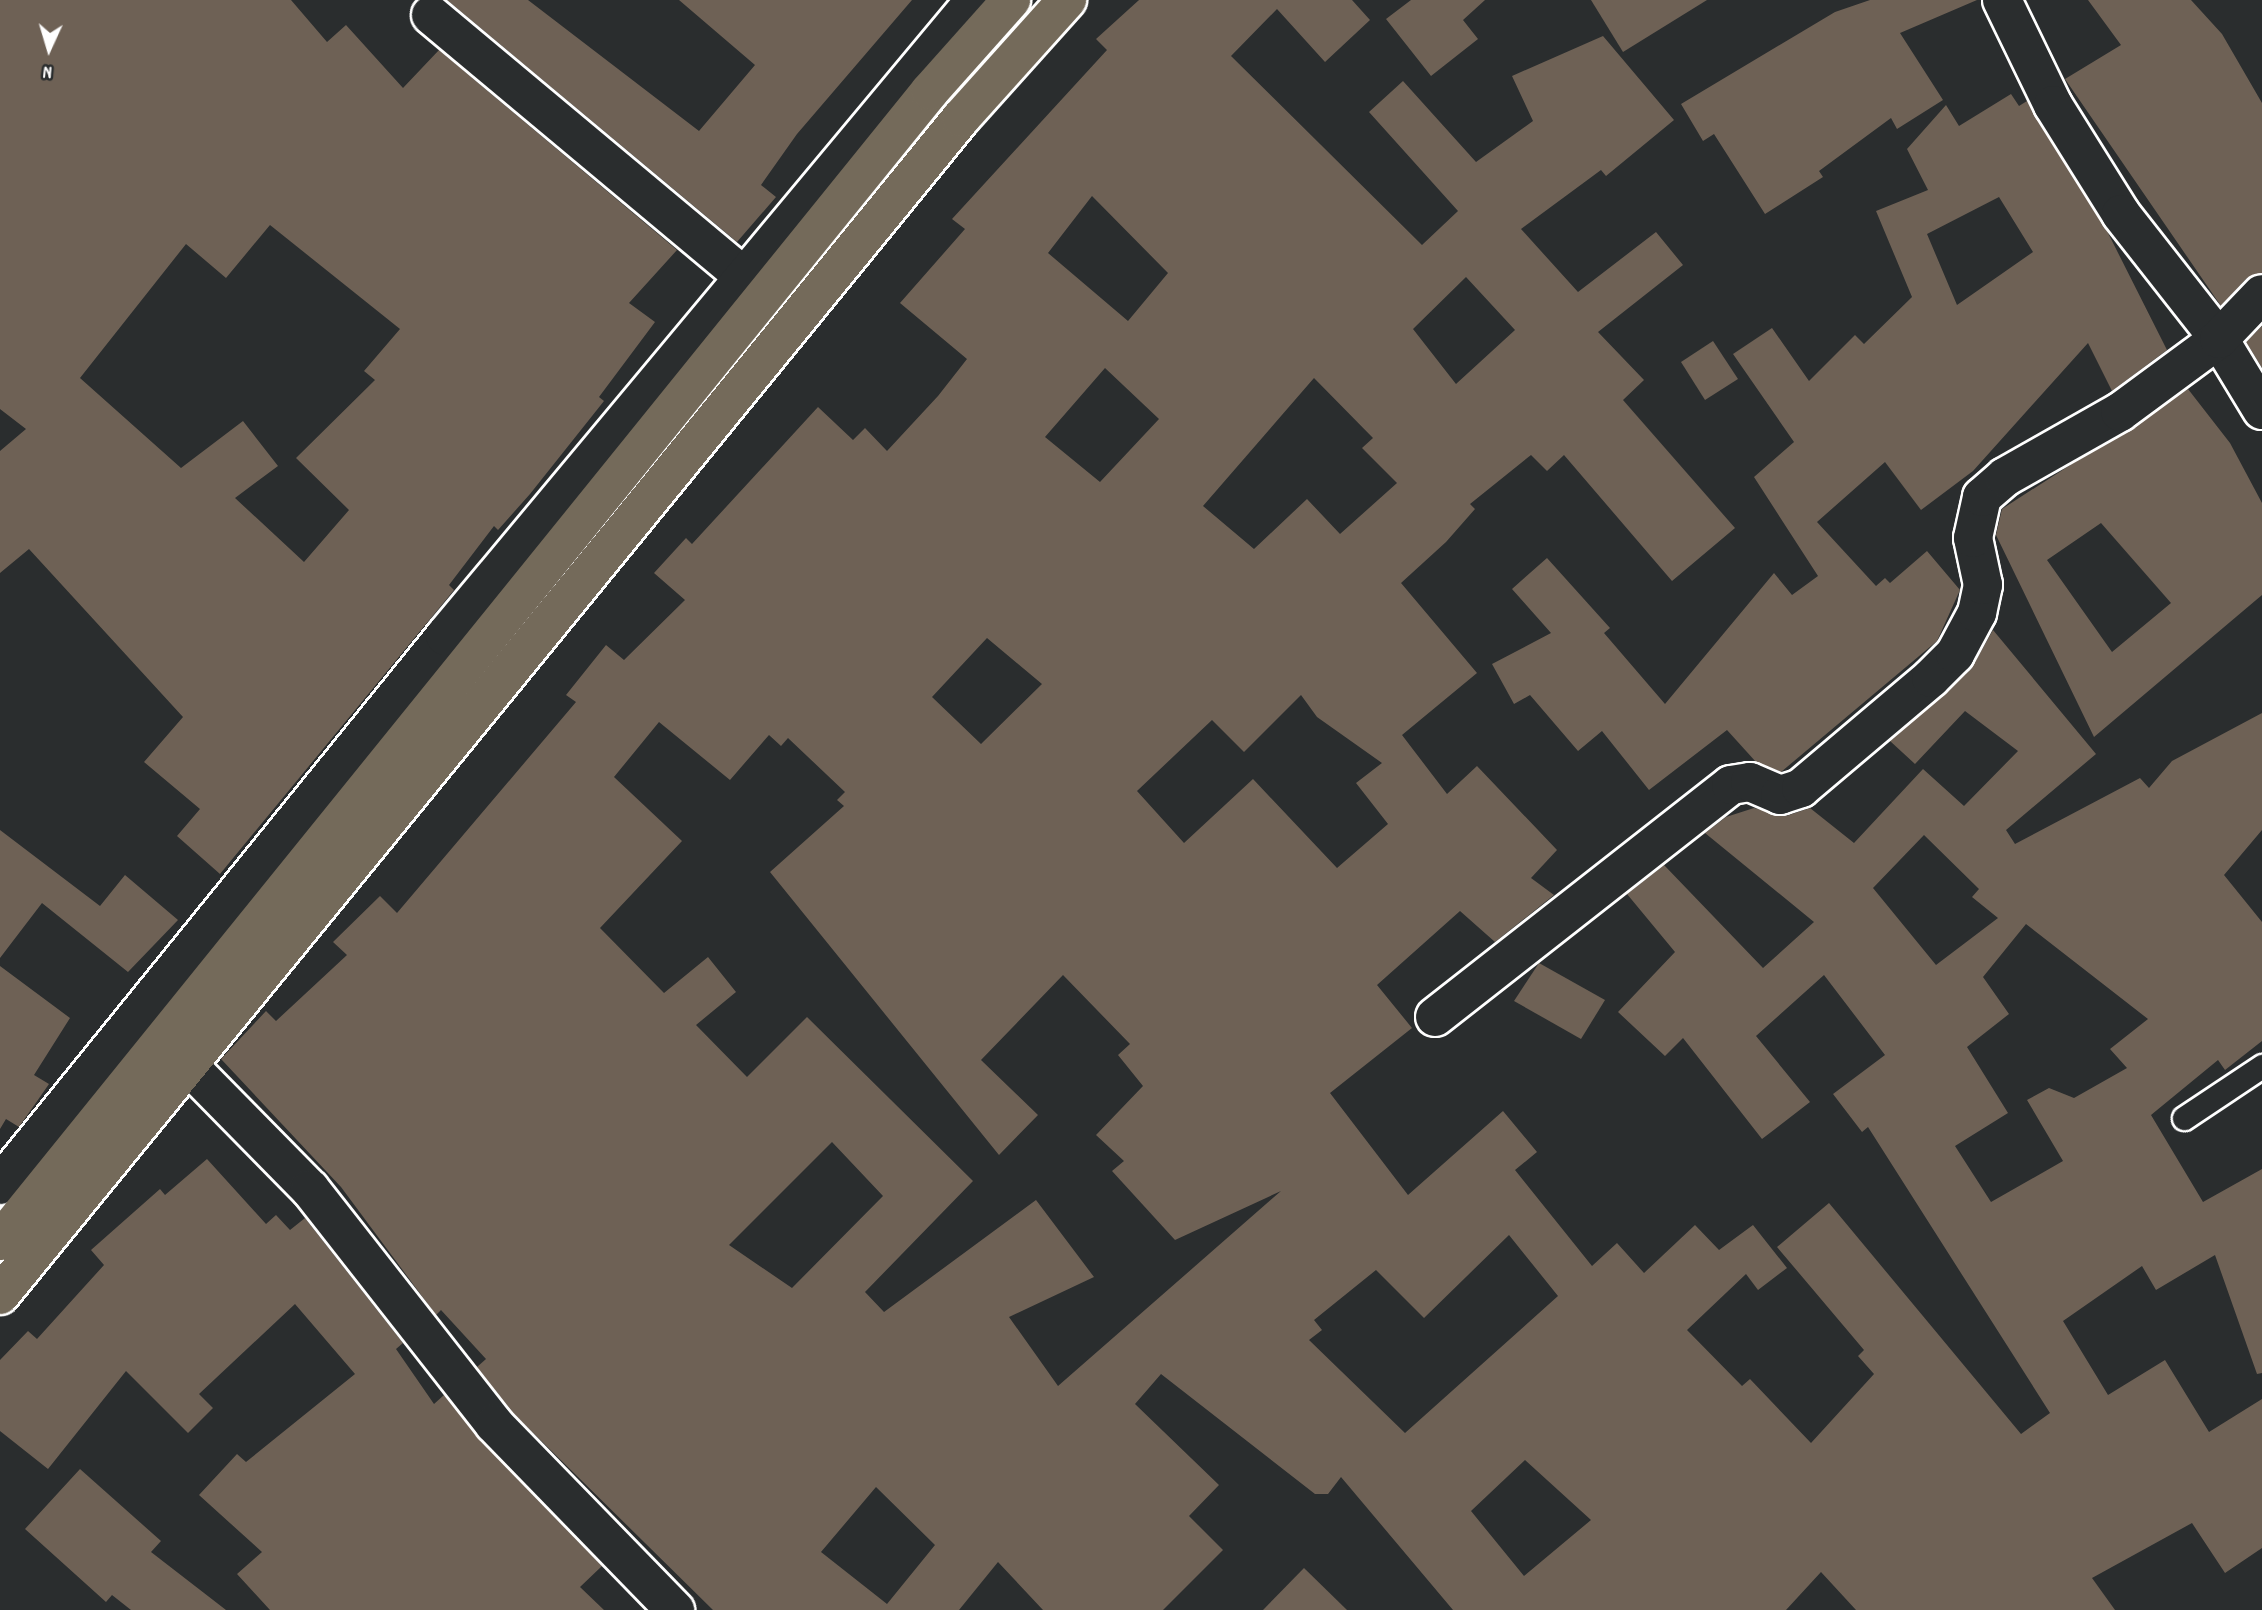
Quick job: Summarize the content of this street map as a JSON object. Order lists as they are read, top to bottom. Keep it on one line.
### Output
{"north":"bottom"}
